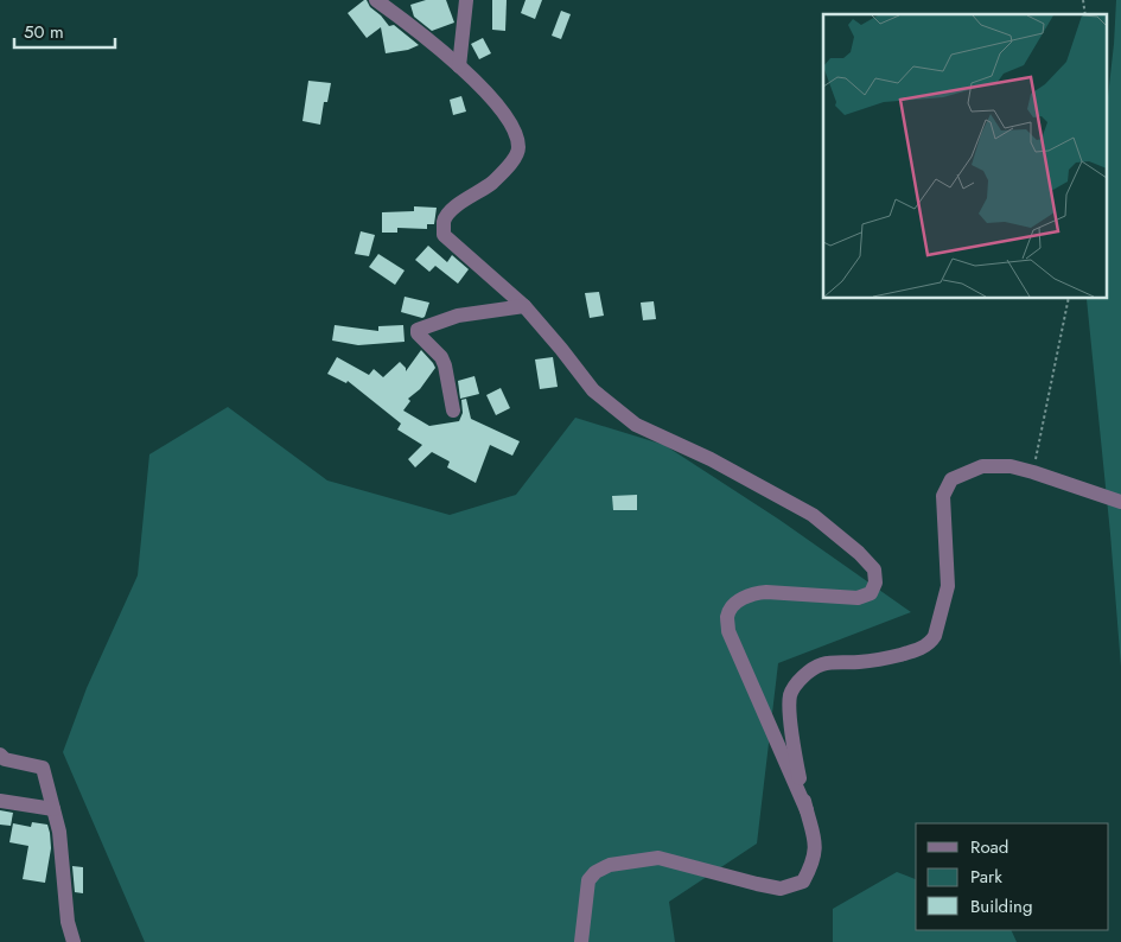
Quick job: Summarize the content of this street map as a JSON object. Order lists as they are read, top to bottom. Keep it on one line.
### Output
{"legend":["Road","Park","Building"],"scale_bar":"50 m"}
